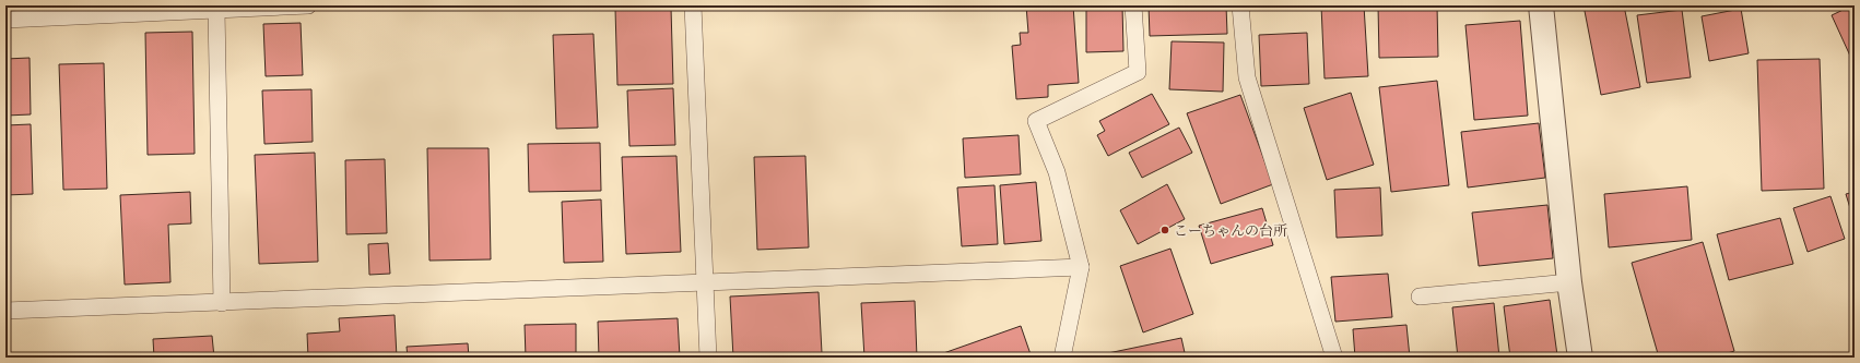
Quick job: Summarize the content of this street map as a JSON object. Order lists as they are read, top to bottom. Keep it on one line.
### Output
{"places":["こーちゃんの台所"]}
